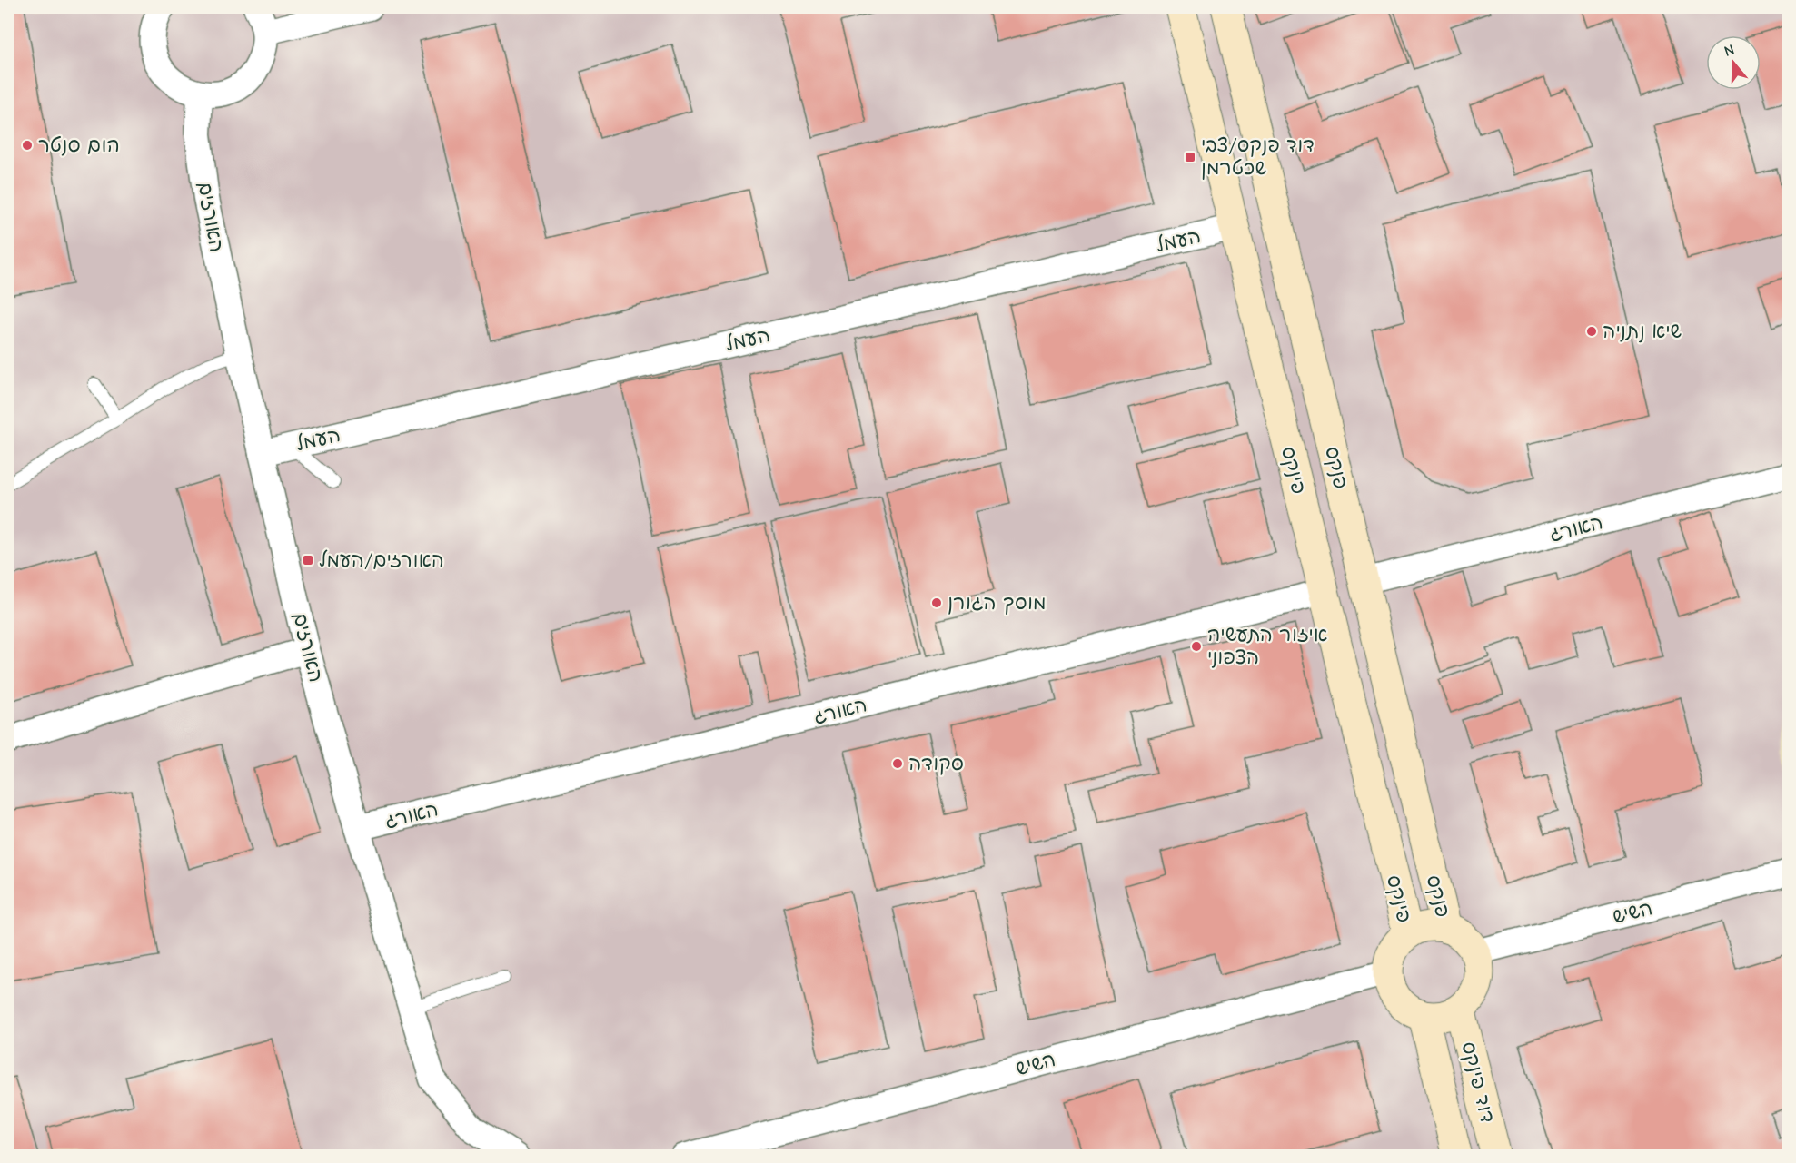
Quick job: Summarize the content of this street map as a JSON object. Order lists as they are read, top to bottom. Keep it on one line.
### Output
{"streets":{"street":["האורזים","העמל","פנקס","פינקס","האורג","השיש","דוד פינקס"]},"crossings":[["האורזים","העמל"],["האורזים","האורג"],["העמל","פינקס"],["פנקס","פינקס"],["פנקס","האורג"],["פנקס","השיש"],["פנקס","דוד פינקס"],["פינקס","האורג"],["פינקס","השיש"],["פינקס","דוד פינקס"],["השיש","דוד פינקס"]],"places":{"other":["הום סנטר","שיא נתניה","מוסך הגורן","איזור התעשיה הצפוני","סקודה"],"transit":["דוד פנקס/צבי שכטרמן","האורזים/העמל"]},"north":"top"}
